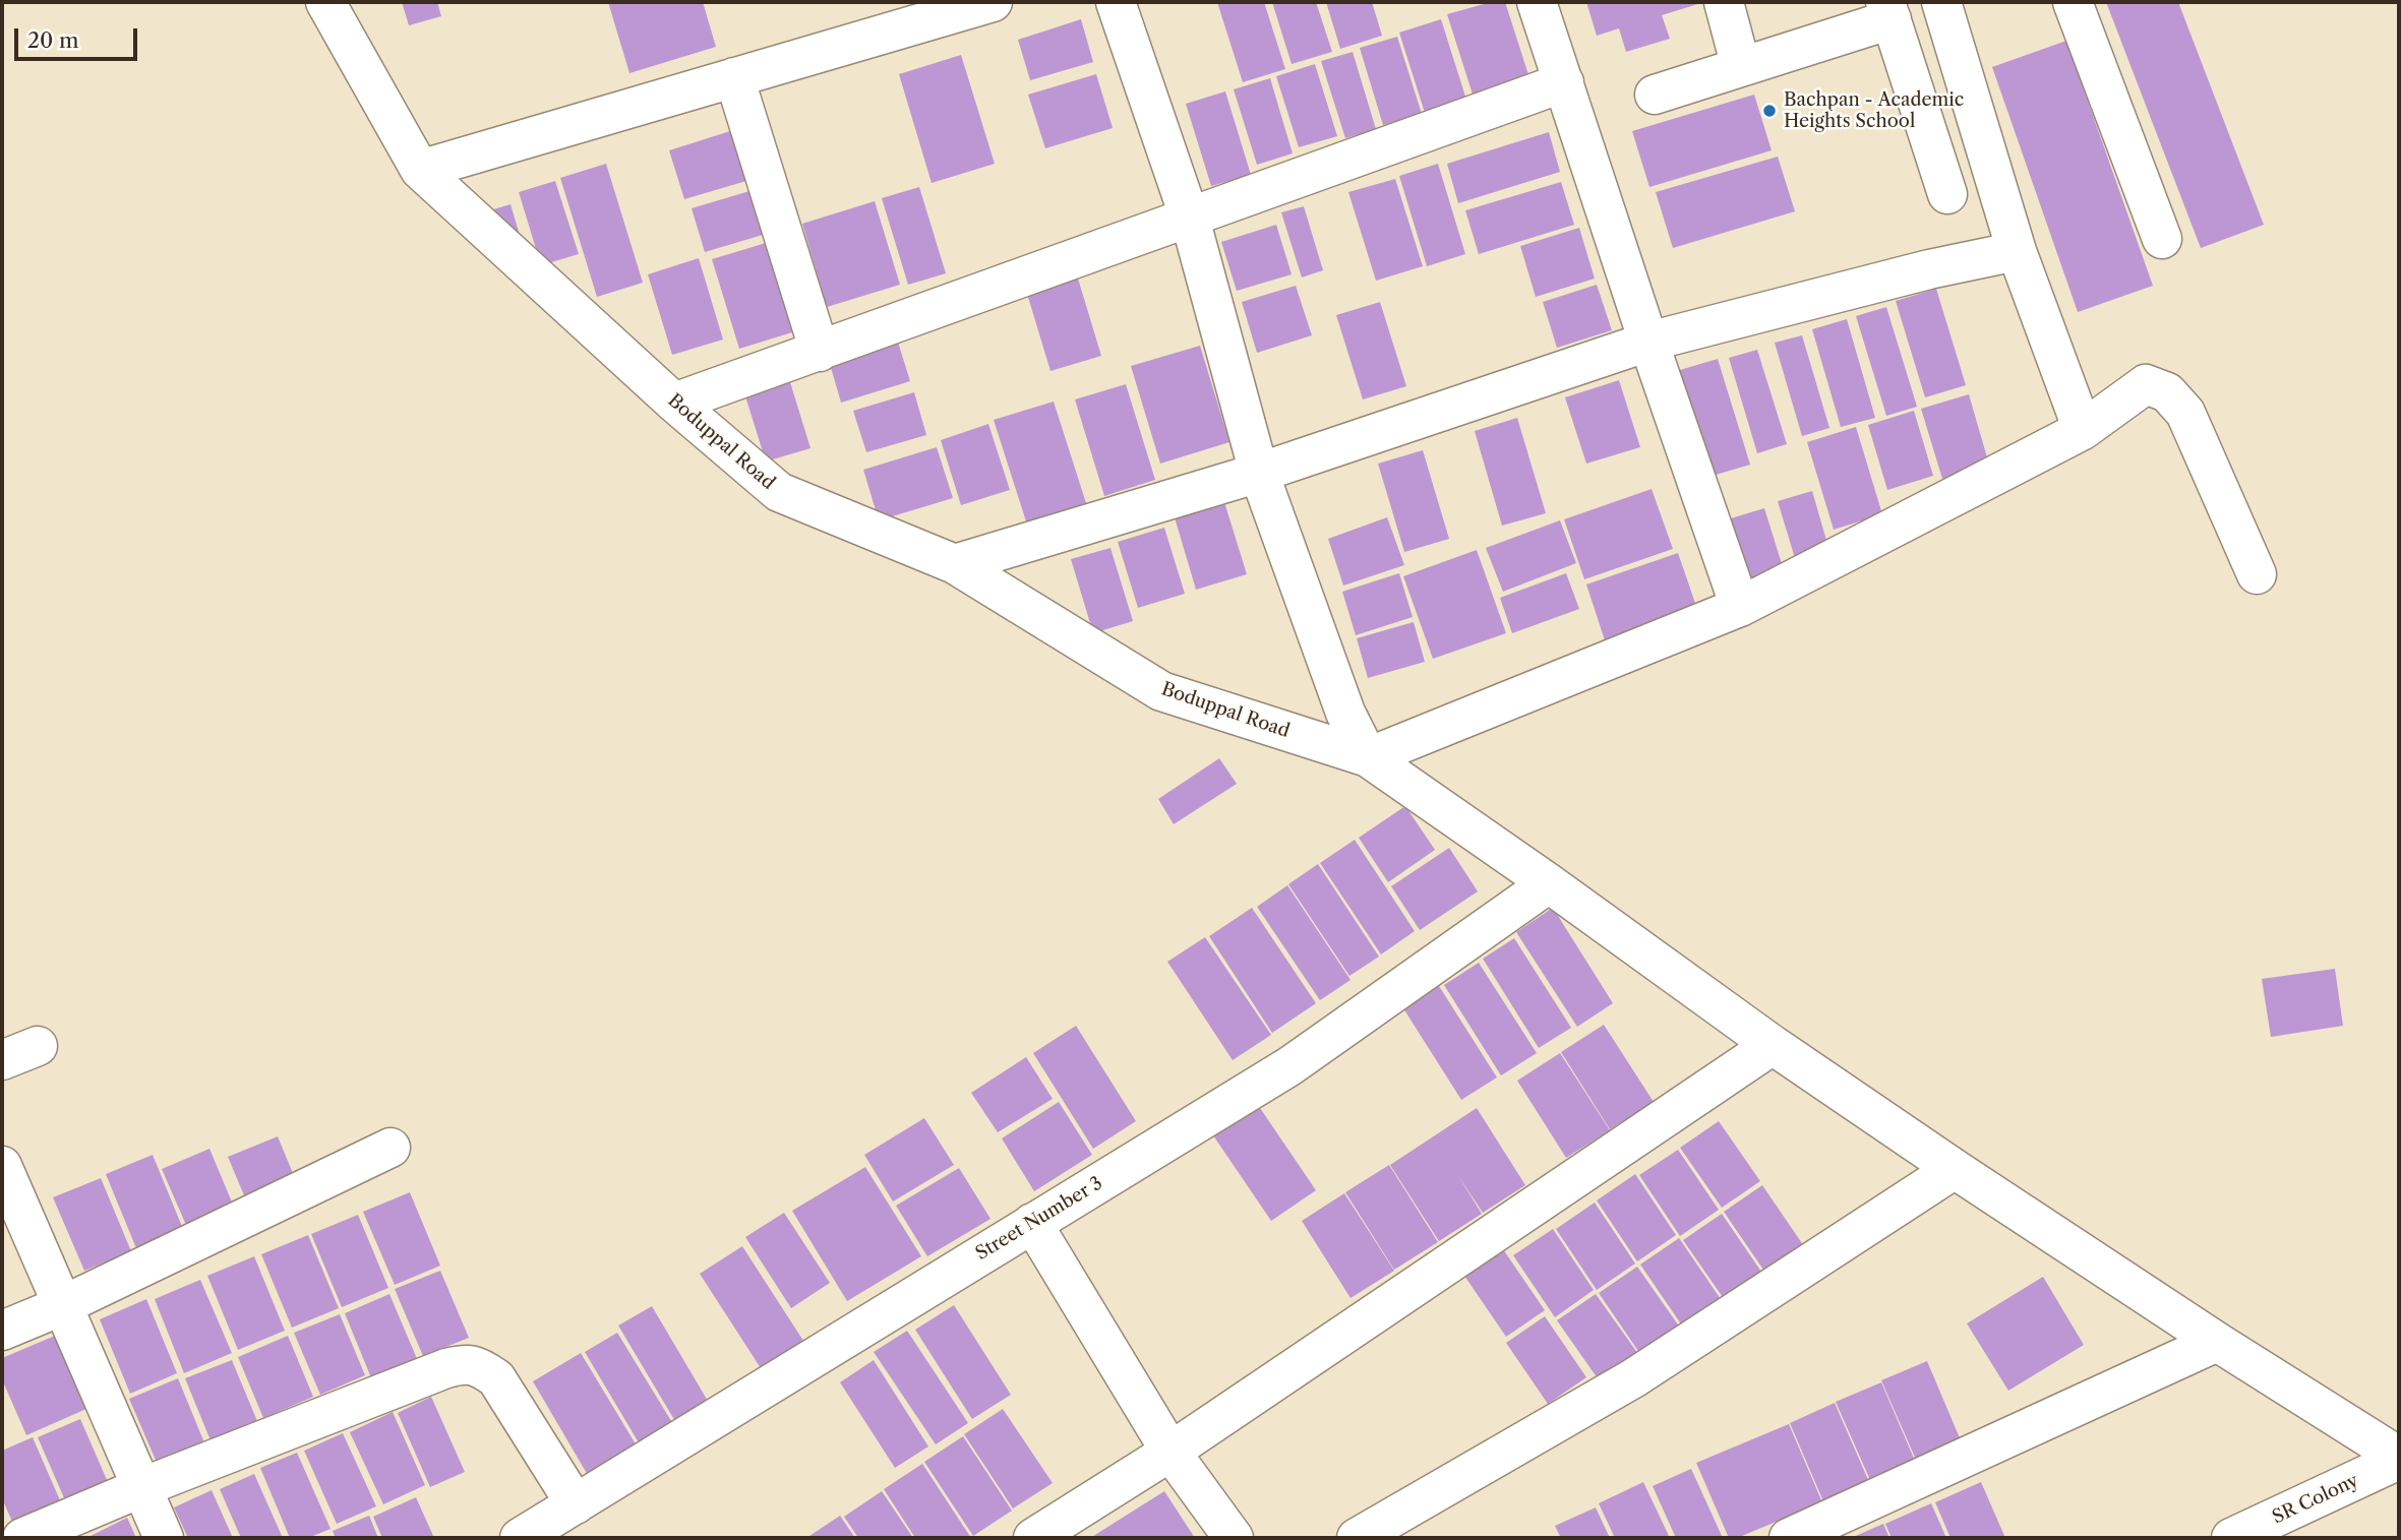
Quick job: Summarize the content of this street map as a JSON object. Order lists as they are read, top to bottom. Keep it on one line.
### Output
{"streets":{"street":["Boduppal Road","Street Number 3","SR Colony"]},"places":["Bachpan - Academic Heights School"],"scale_bar":"20 m"}
